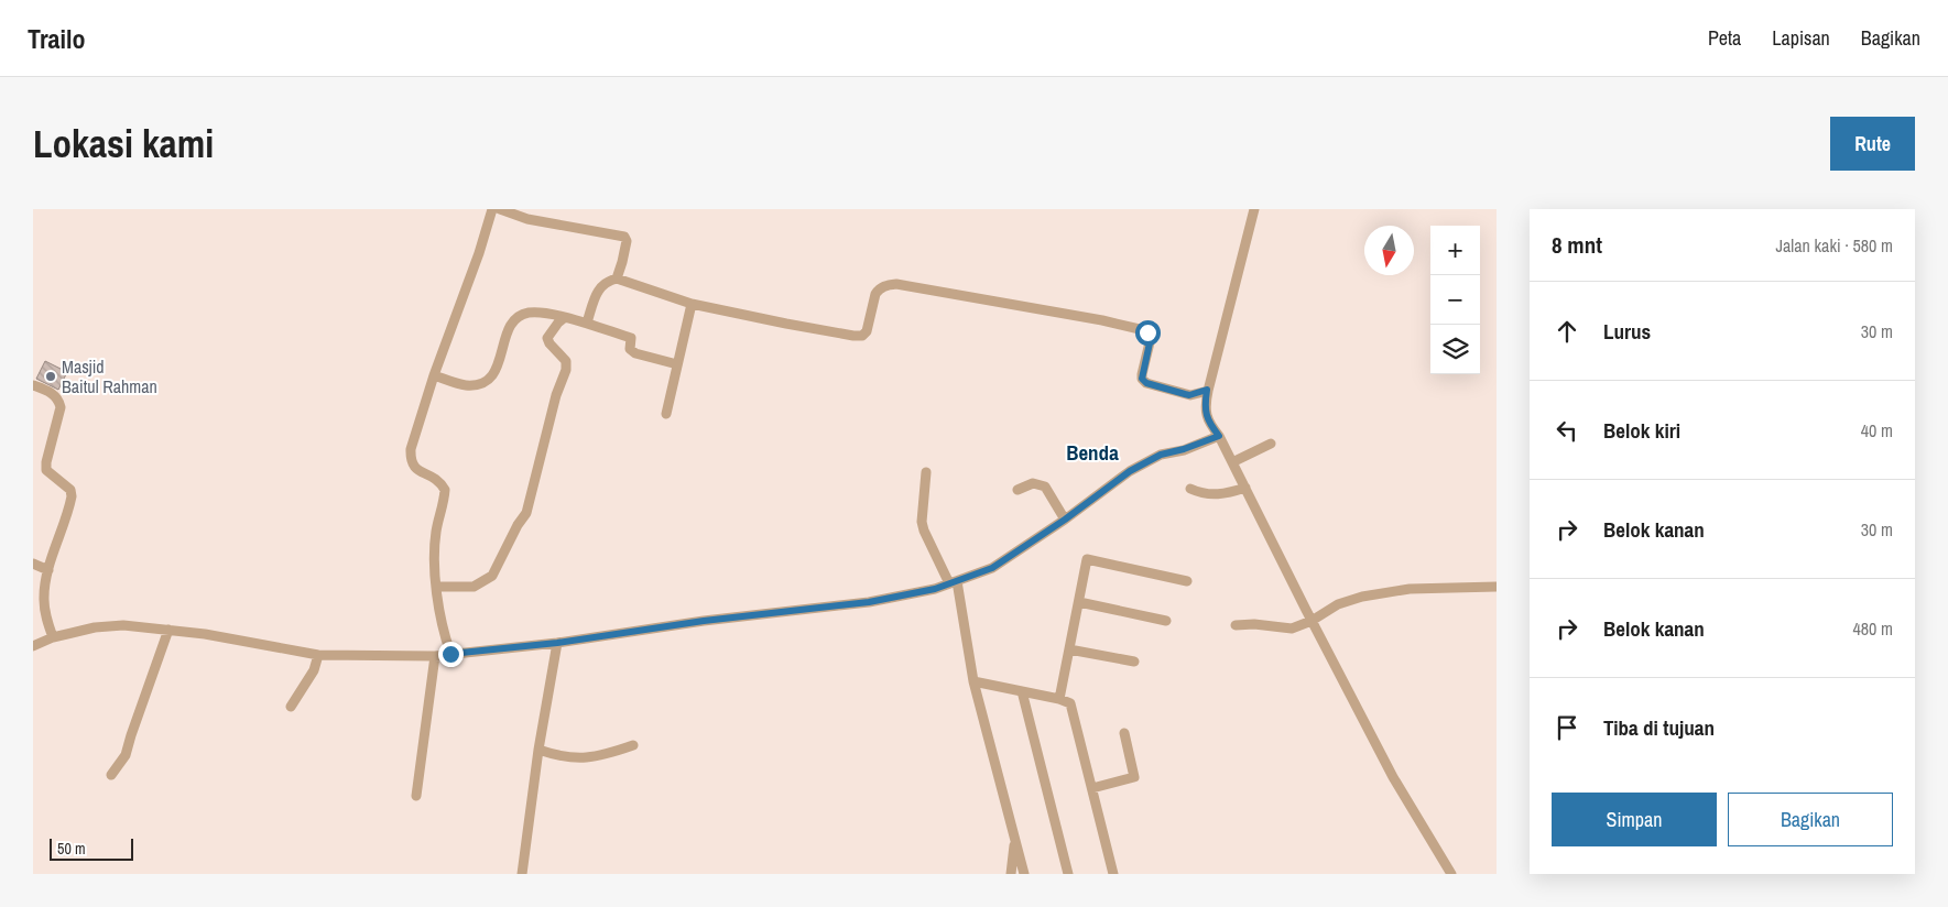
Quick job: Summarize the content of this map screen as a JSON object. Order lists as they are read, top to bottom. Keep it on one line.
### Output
{"districts":["Benda"],"places":["Masjid Baitul Rahman"],"scale_bar":"50 m","north":"bottom","page":{"header":"Trailo","nav":["Peta","Lapisan","Bagikan"],"buttons":["Rute",["Simpan","Bagikan"]],"title":"Lokasi kami","heading":["8 mnt","Jalan kaki · 580 m"],"map_buttons":["+","−"],"list":[["Lurus","30 m"],["Belok kiri","40 m"],["Belok kanan","30 m"],["Belok kanan","480 m"],"Tiba di tujuan"],"scale":"50 m"}}
